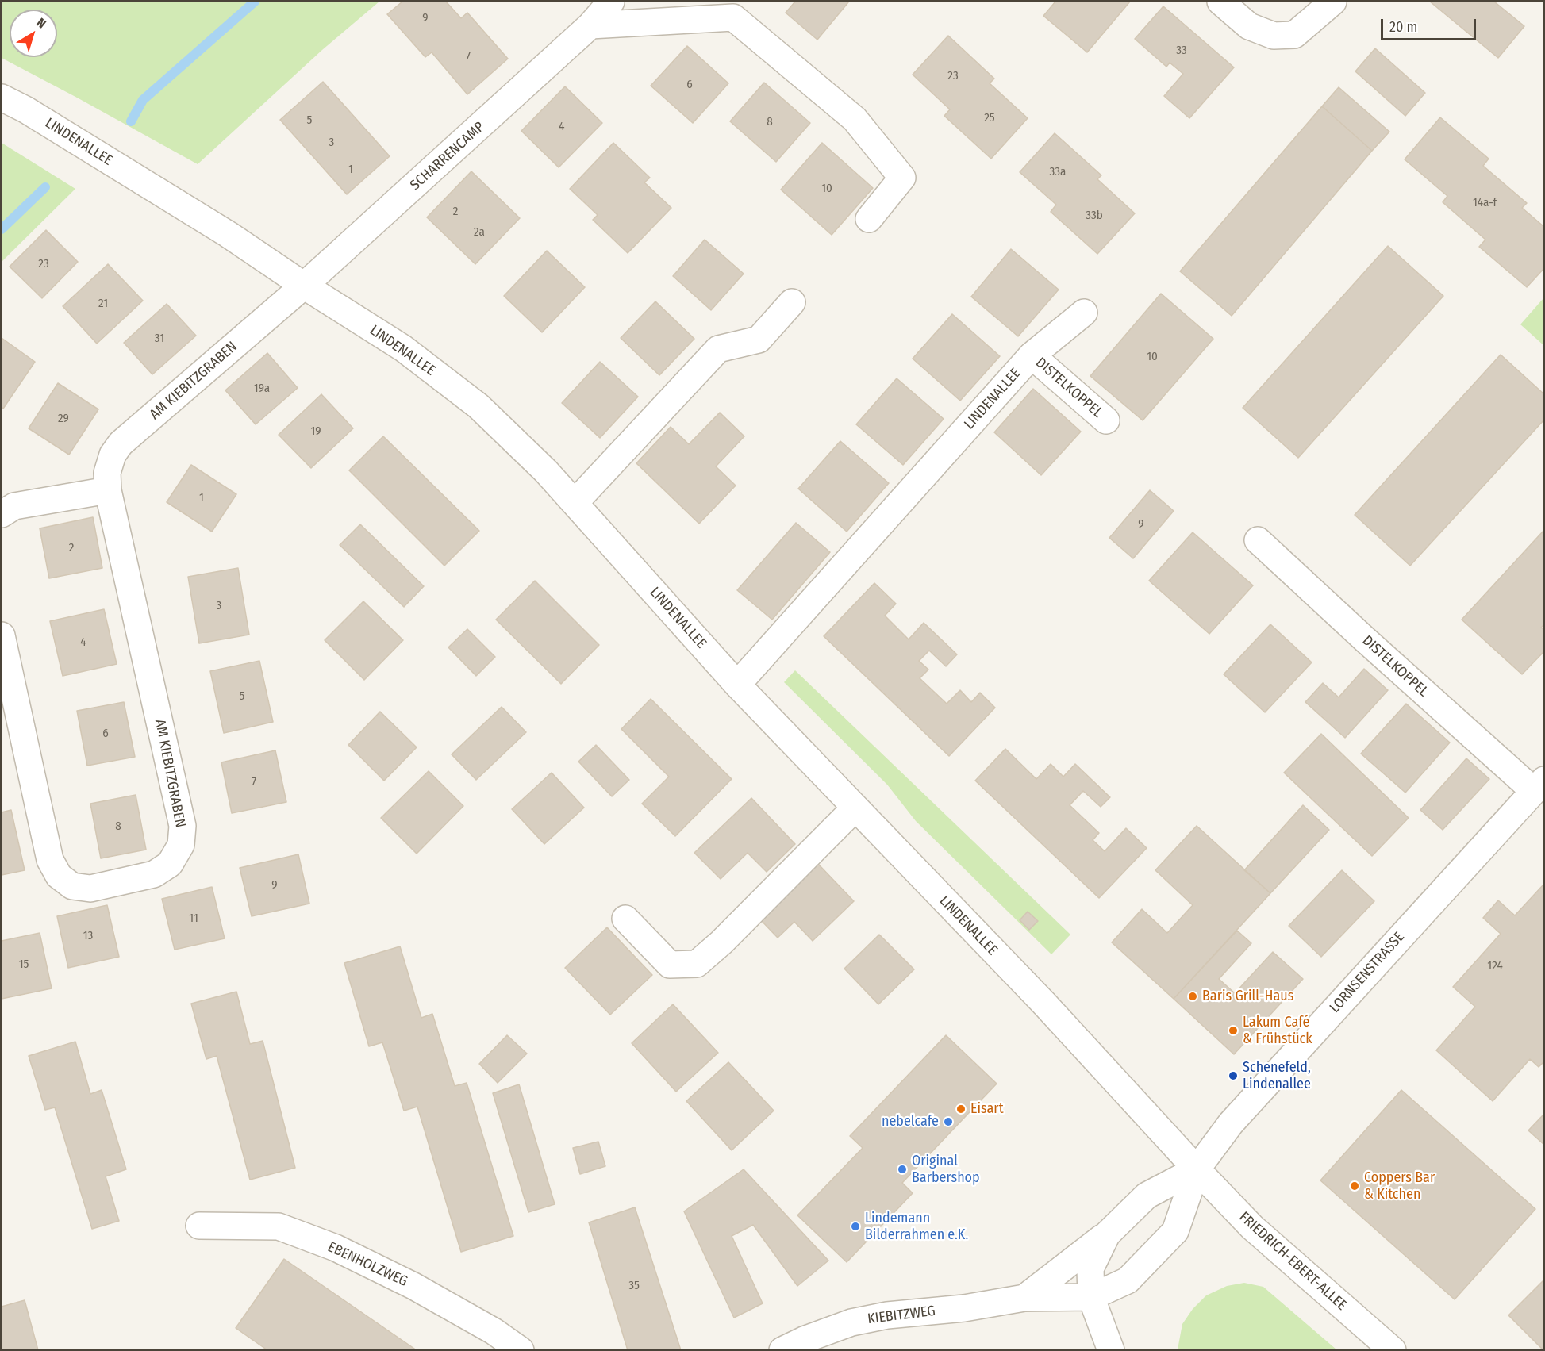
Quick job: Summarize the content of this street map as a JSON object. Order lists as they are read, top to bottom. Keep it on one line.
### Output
{"streets":{"street":["LINDENALLEE","SCHARRENCAMP","AM KIEBITZGRABEN","DISTELKOPPEL","LORNSENSTRASSE","FRIEDRICH-EBERT-ALLEE","EBENHOLZWEG","KIEBITZWEG"]},"crossings":[["LINDENALLEE","SCHARRENCAMP"],["LINDENALLEE","AM KIEBITZGRABEN"],["LINDENALLEE","DISTELKOPPEL"],["LINDENALLEE","LORNSENSTRASSE"],["LINDENALLEE","FRIEDRICH-EBERT-ALLEE"],["SCHARRENCAMP","AM KIEBITZGRABEN"],["DISTELKOPPEL","LORNSENSTRASSE"],["LORNSENSTRASSE","FRIEDRICH-EBERT-ALLEE"],["LORNSENSTRASSE","KIEBITZWEG"]],"places":["Baris Grill-Haus","Lakum Café & Frühstück","Schenefeld, Lindenallee","Eisart","nebelcafe","Original Barbershop","Coppers Bar & Kitchen","Lindemann Bilderrahmen e.K."],"house_numbers":["9","33","7","23","6","25","5","8","4","3","1","33a","10","14a-f","2","33b","2a","23","21","31","10","19a","29","19","1","9","2","3","4","5","6","7","8","9","11","13","15","124","35"],"scale_bar":"20 m","north":"top right"}
